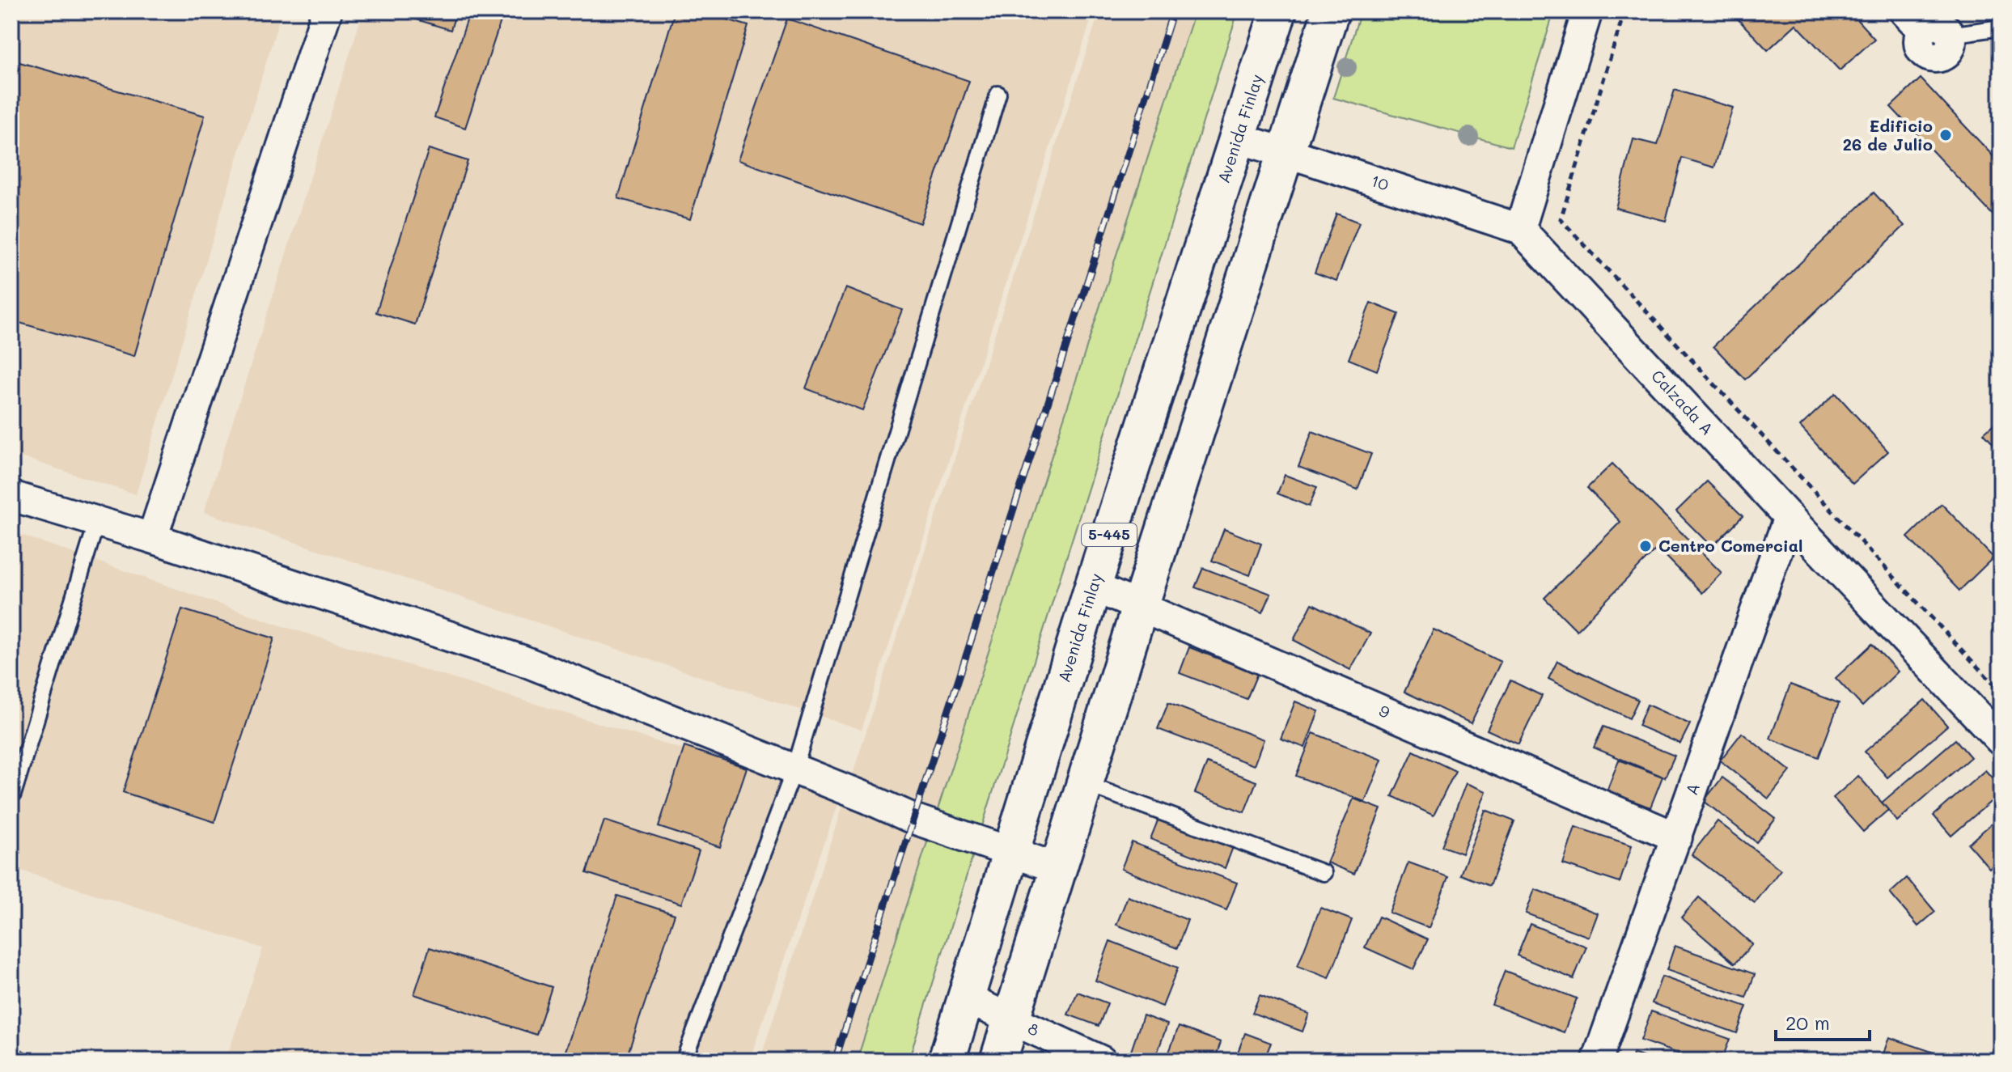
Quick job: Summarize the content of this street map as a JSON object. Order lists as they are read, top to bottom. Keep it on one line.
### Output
{"streets":{"highway":["Avenida Finlay","5-445"],"street":["10","Calzada A","9","A","8"]},"crossings":[["Avenida Finlay","10"],["Avenida Finlay","9"],["Avenida Finlay","8"],["10","Calzada A"],["10","5-445"],["Calzada A","A"],["5-445","9"],["5-445","8"],["9","A"]],"places":["Edificio 26 de Julio","Centro Comercial"],"scale_bar":"20 m"}
